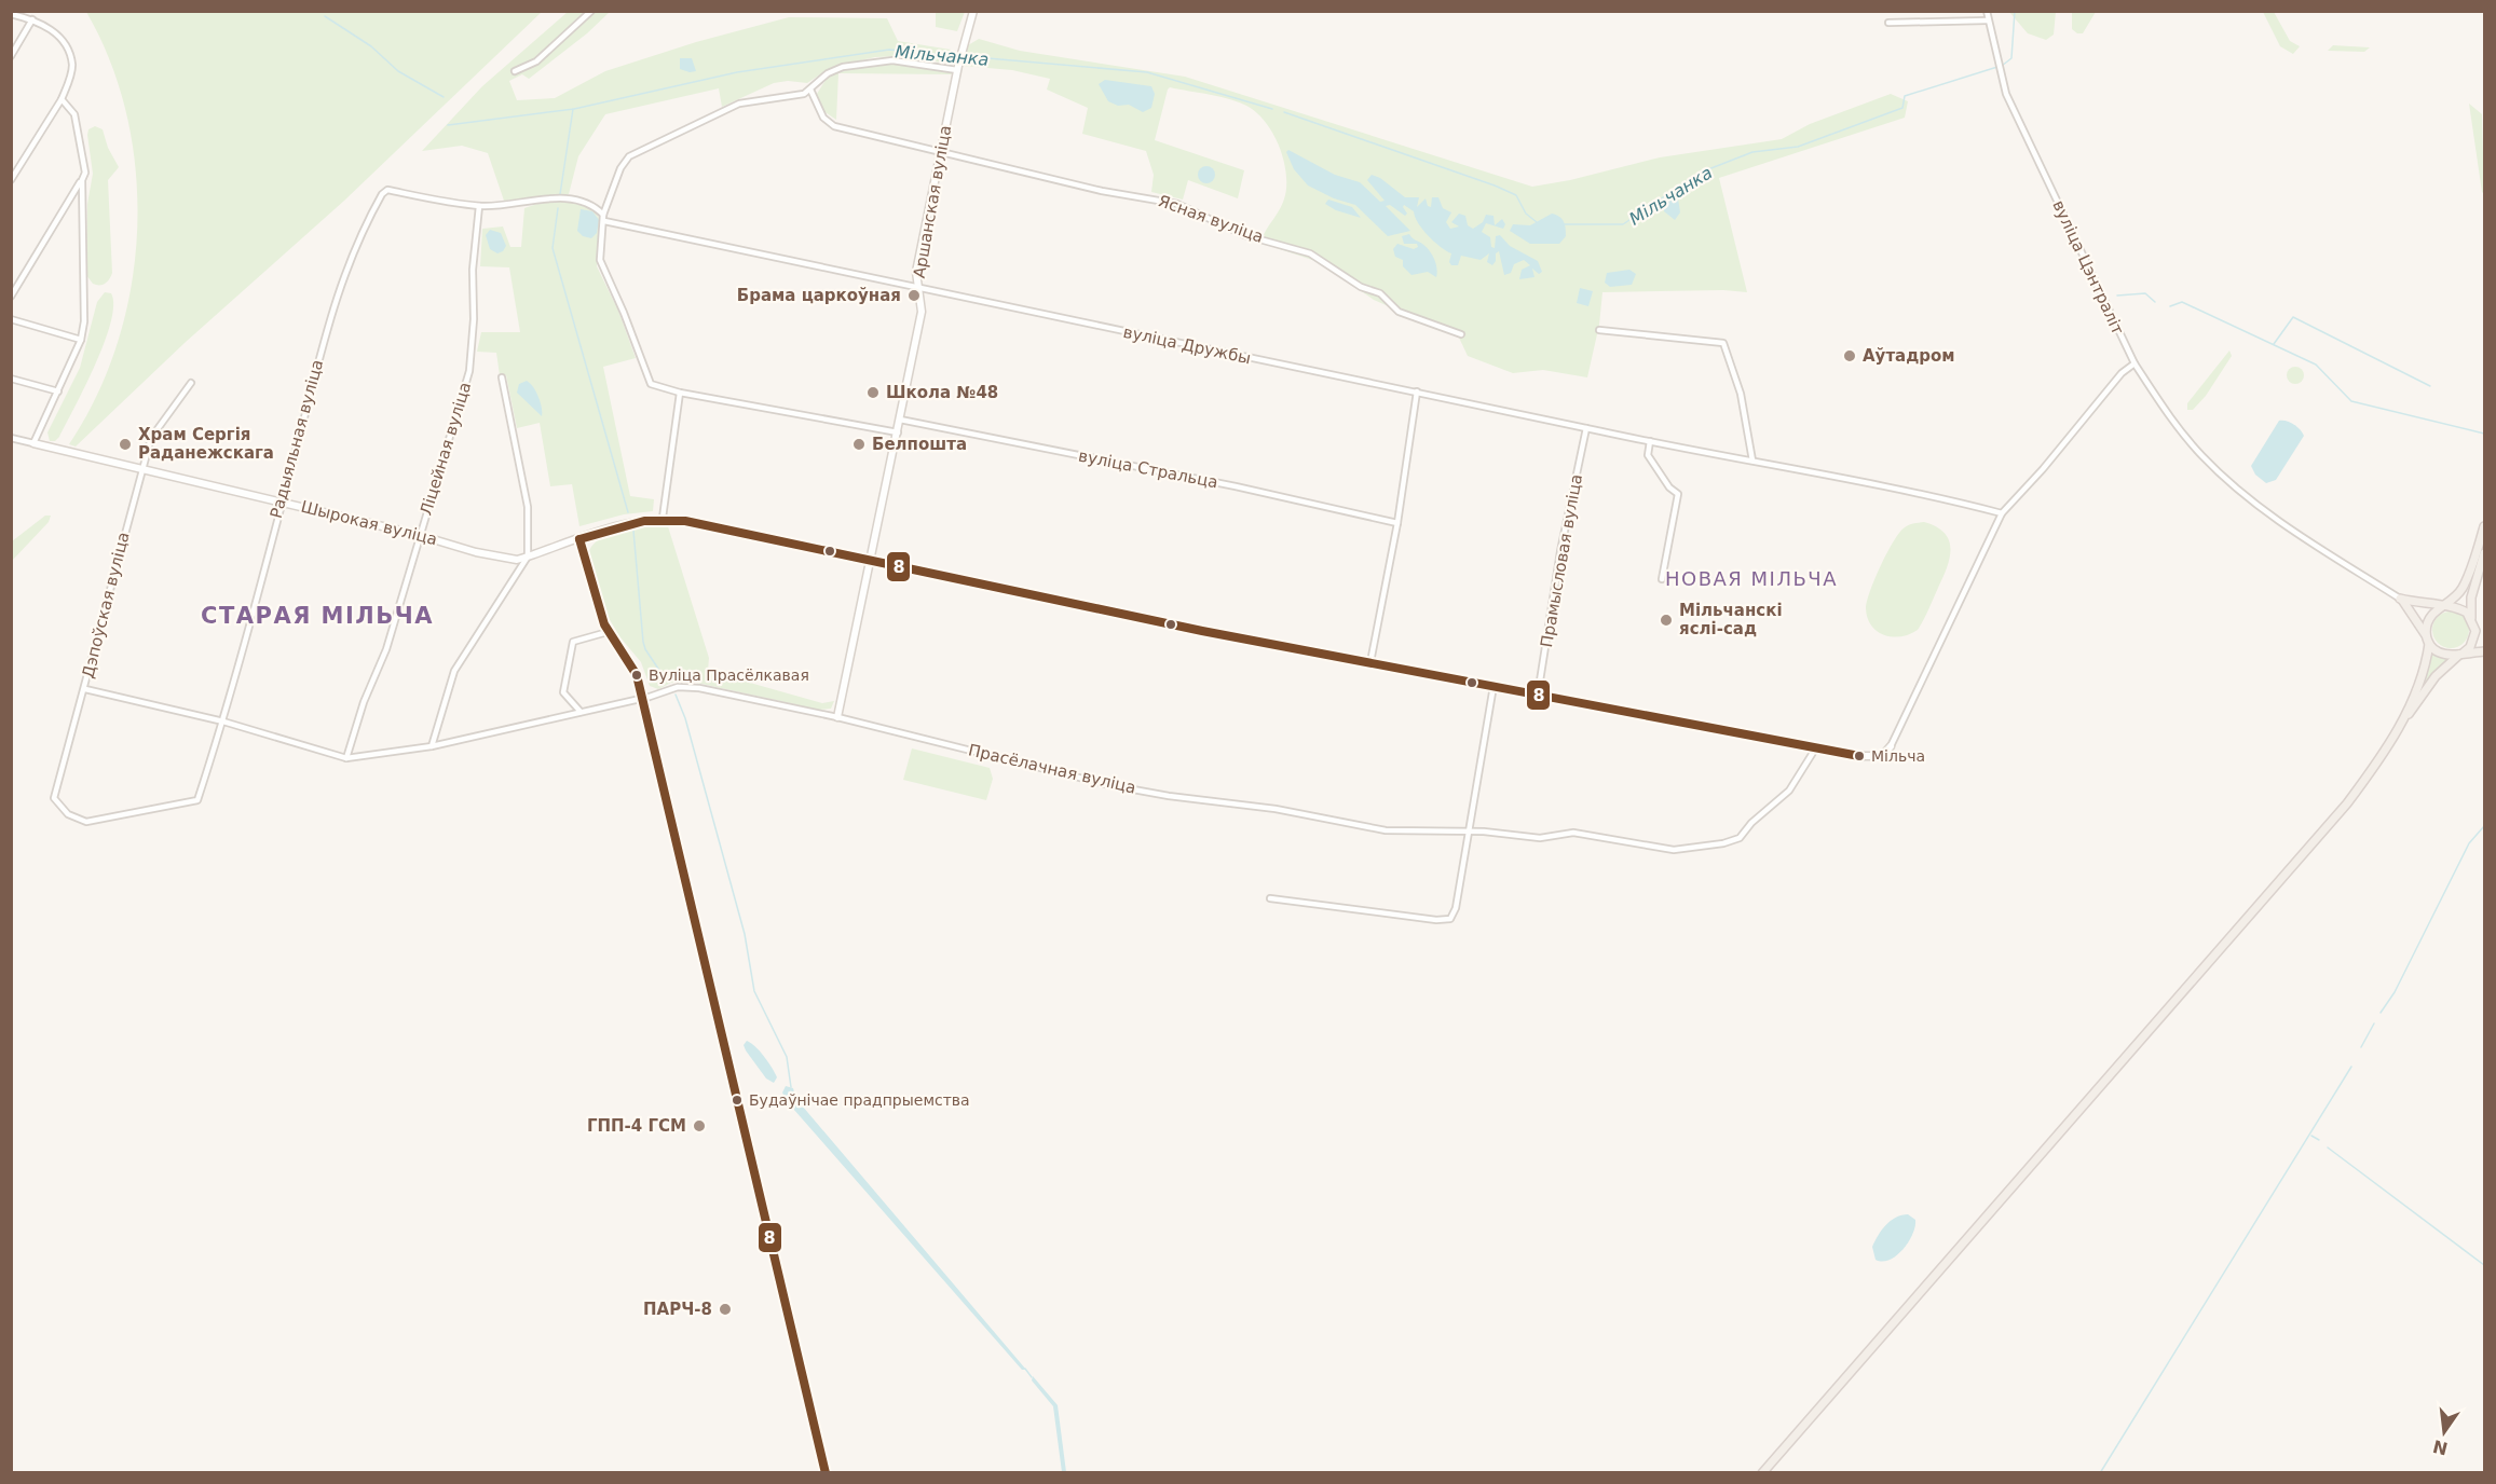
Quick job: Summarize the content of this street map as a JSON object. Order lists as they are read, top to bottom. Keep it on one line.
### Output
{"streets":{"street":["Аршанская вуліца","Ясная вуліца","вуліца Цэнтраліт","вуліца Дружбы","Радыяльная вуліца","Ліцейная вуліца","вуліца Стральца","Шырокая вуліца","Прамысловая вуліца","Дэпоўская вуліца","Прасёлачная вуліца"]},"crossings":[["Аршанская вуліца","Ясная вуліца"],["Аршанская вуліца","вуліца Дружбы"],["Аршанская вуліца","вуліца Стральца"],["Аршанская вуліца","Прасёлачная вуліца"],["вуліца Дружбы","Радыяльная вуліца"],["вуліца Дружбы","Прамысловая вуліца"],["Радыяльная вуліца","Ліцейная вуліца"],["Радыяльная вуліца","Шырокая вуліца"],["Радыяльная вуліца","Дэпоўская вуліца"],["Ліцейная вуліца","Шырокая вуліца"],["Ліцейная вуліца","Прасёлачная вуліца"],["Шырокая вуліца","Дэпоўская вуліца"]],"districts":["НОВАЯ МІЛЬЧА","СТАРАЯ МІЛЬЧА"],"water":["Мільчанка"],"places":["Брама царкоўная","Аўтадром","Школа №48","Храм Сергія Раданежскага","Белпошта","Мільчанскі яслі-сад","Вуліца Прасёлкавая","Мільча","Будаўнічае прадпрыемства","ГПП-4 ГСМ","ПАРЧ-8"],"lines":["transit line 8"],"north":"bottom"}
